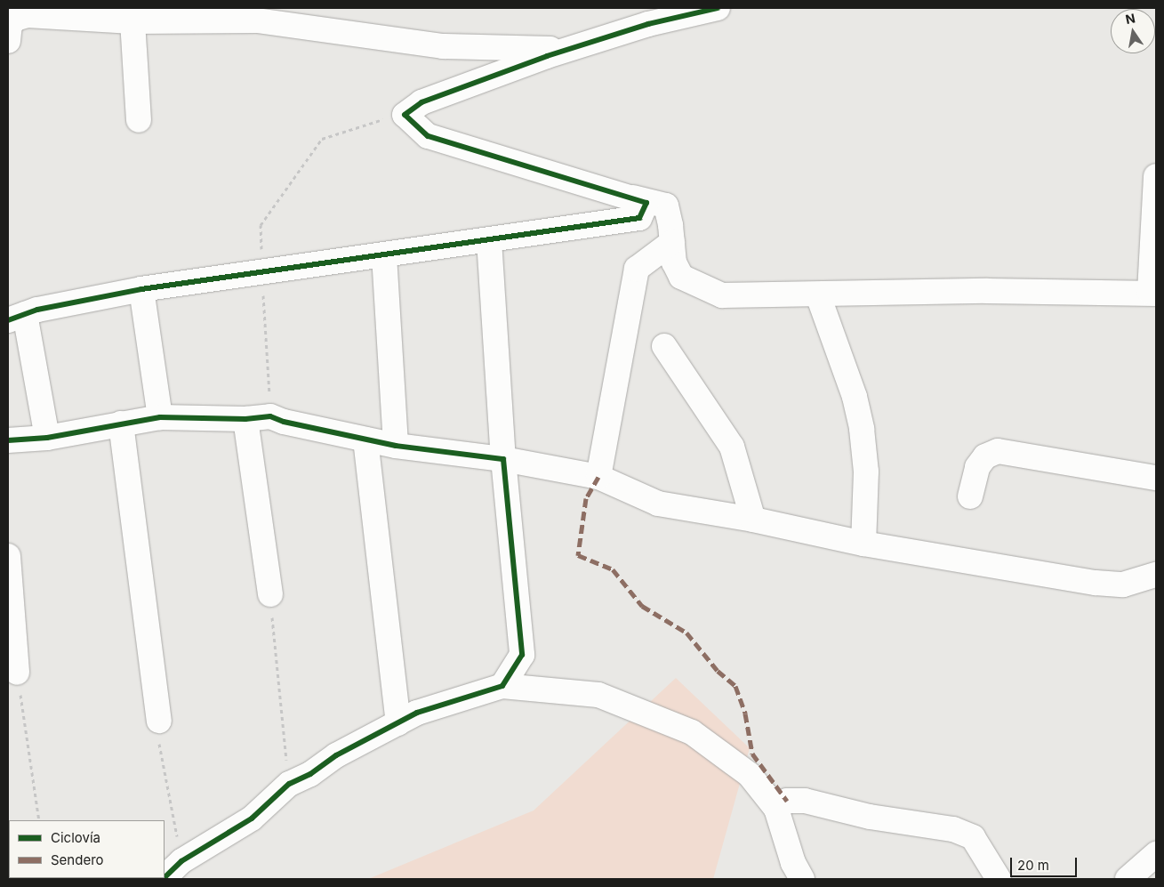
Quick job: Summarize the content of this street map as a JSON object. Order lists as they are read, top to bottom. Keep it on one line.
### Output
{"legend":["Ciclovía","Sendero"],"scale_bar":"20 m","north":"top"}
